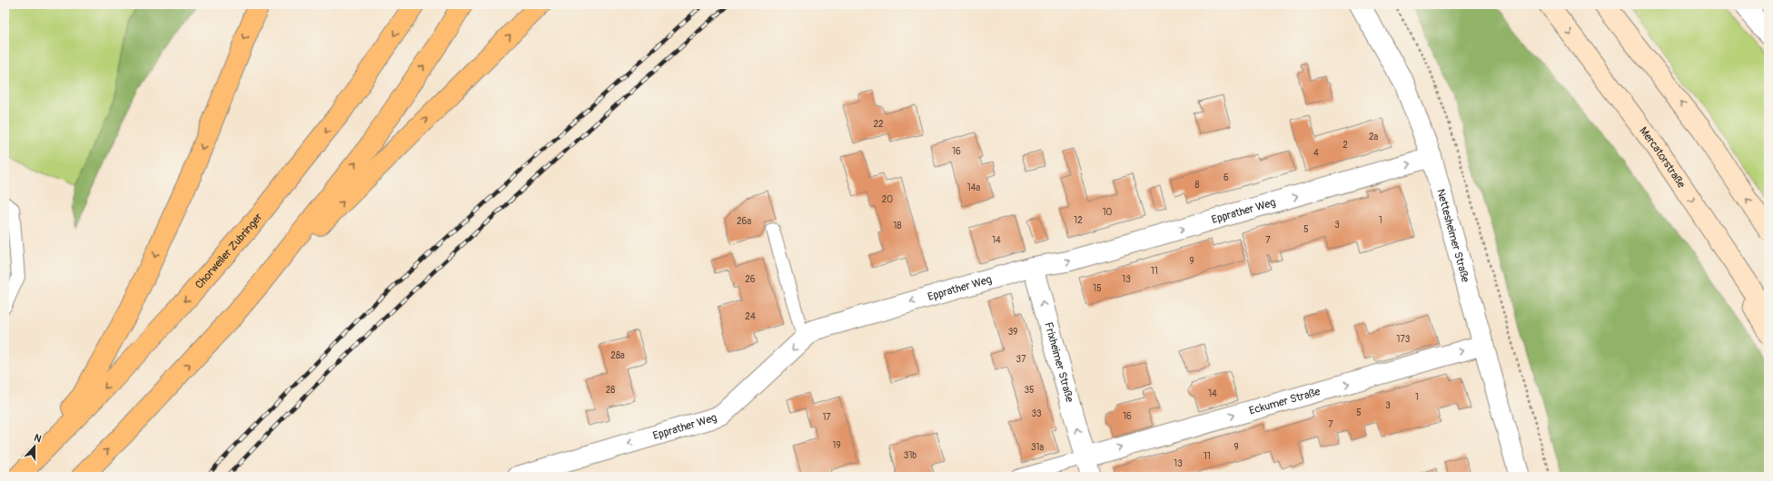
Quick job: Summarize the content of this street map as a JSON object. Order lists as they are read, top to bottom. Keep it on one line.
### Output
{"streets":{"highway":["Chorweiler Zubringer"],"main road":["Mercatorstraße"],"street":["Epprather Weg","Nettesheimer Straße","Frixheimer Straße","Eckumer Straße"]},"crossings":[["Epprather Weg","Nettesheimer Straße"],["Epprather Weg","Frixheimer Straße"],["Nettesheimer Straße","Eckumer Straße"],["Frixheimer Straße","Eckumer Straße"]],"one_way":["Frixheimer Straße","Eckumer Straße"],"house_numbers":["22","2a","2","16","4","6","8","14a","20","10","12","1","26a","3","18","5","14","7","9","11","26","13","15","24","39","173","28a","37","28","35","14","1","3","5","33","16","17","7","19","31a","9","31b","11","13"],"north":"top"}
